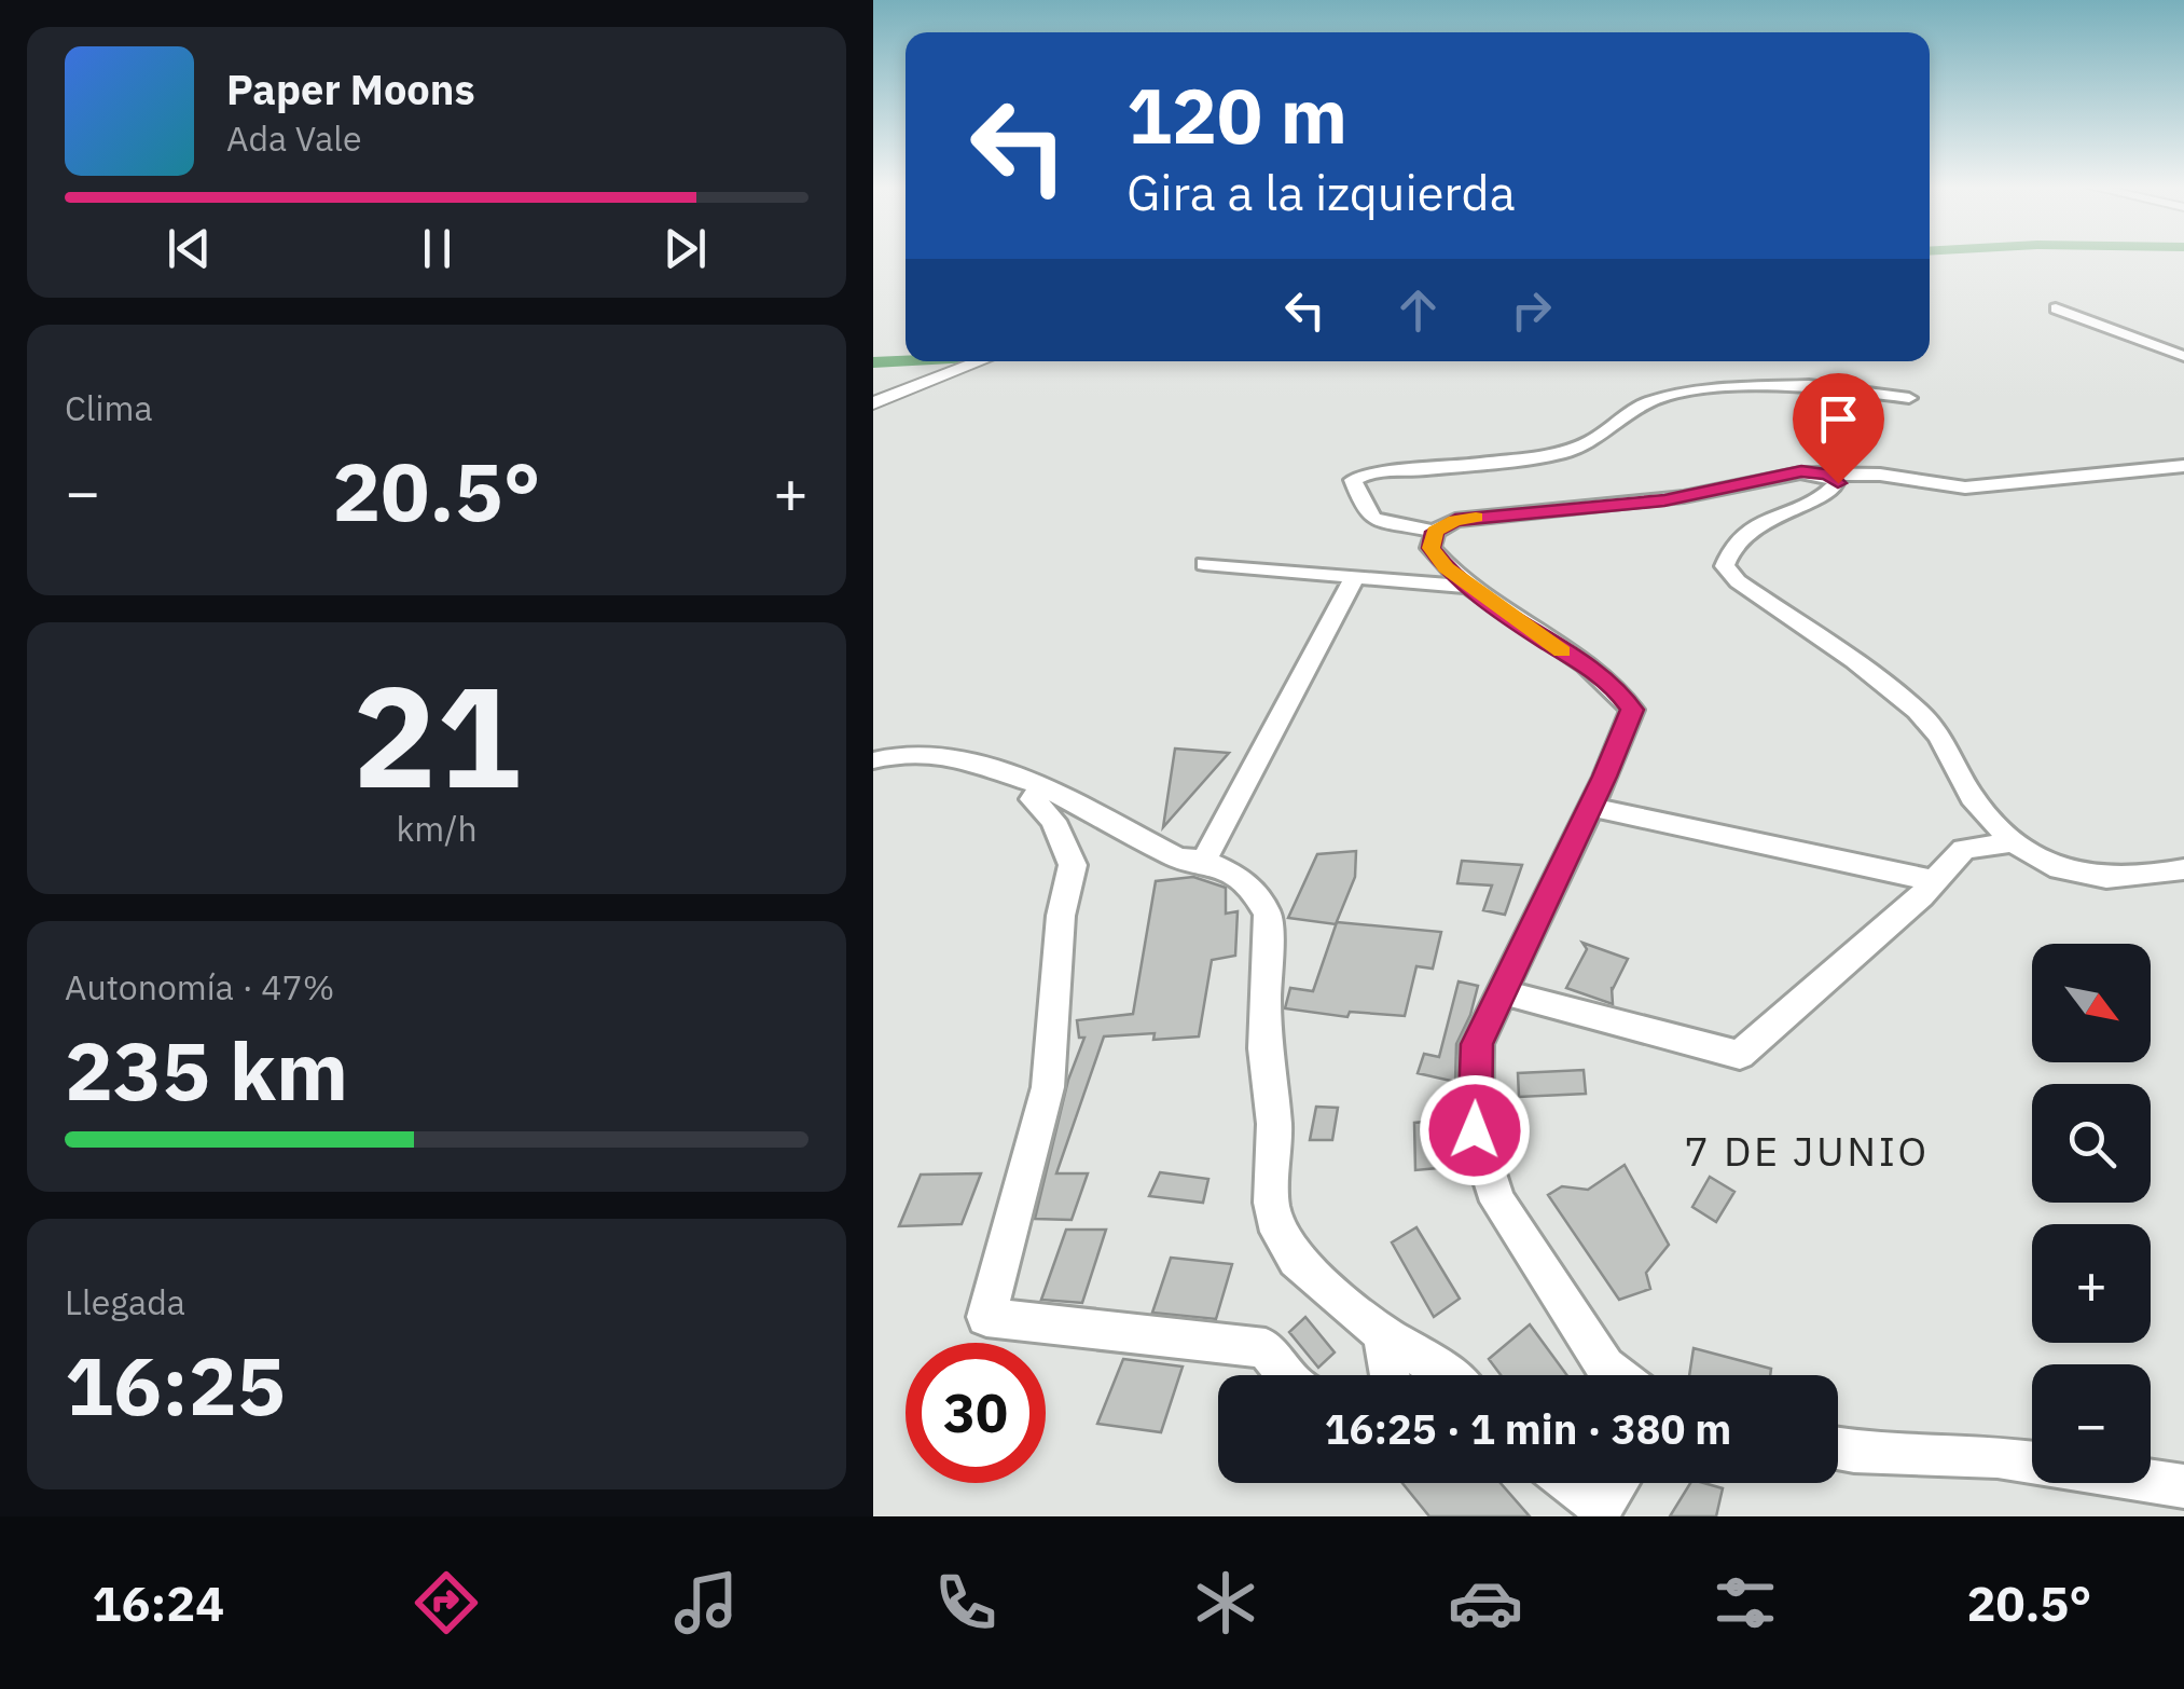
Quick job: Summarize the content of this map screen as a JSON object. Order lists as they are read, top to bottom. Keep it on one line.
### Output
{"districts":["7 DE JUNIO"],"north":"bottom right","page":{"turn":["120 m","Gira a la izquierda"],"song":["Paper Moons","Ada Vale"],"tile":["Clima",["21","km/h"],["Autonomía · 47%","235 km"],["Llegada","16:25"]],"heat":["−","20.5°","+"],"map_buttons":["+","−"],"limit":"30","trip":"16:25 · 1 min · 380 m","tabs":["16:24","20.5°"]}}
